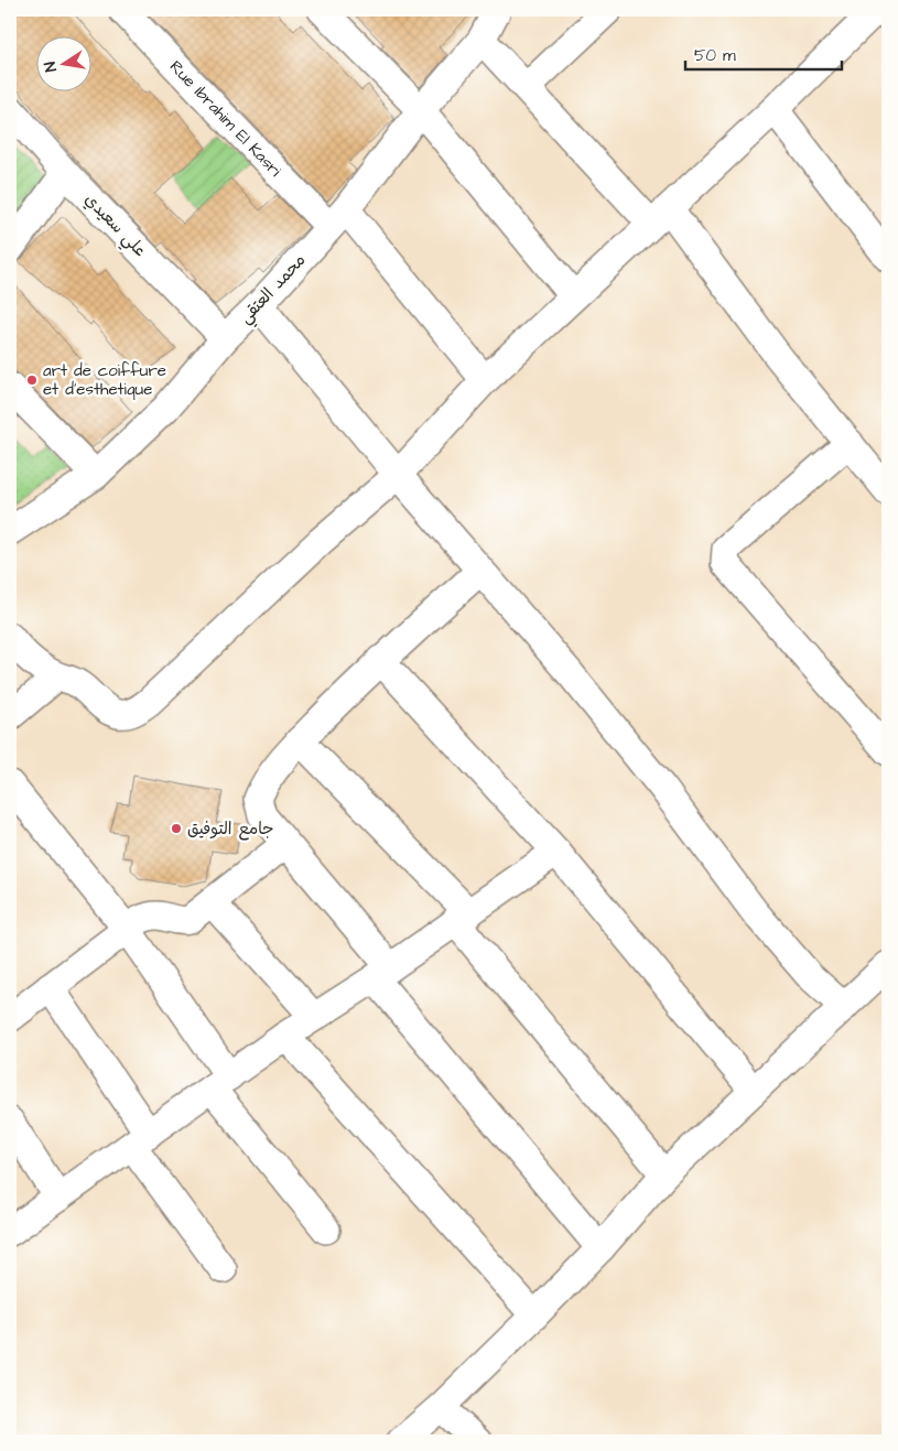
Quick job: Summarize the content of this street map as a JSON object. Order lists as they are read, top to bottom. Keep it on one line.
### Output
{"streets":{"street":["Rue Ibrahim El Kasri","علي سعيدي","محمد العتقي"]},"crossings":[["Rue Ibrahim El Kasri","محمد العتقي"],["علي سعيدي","محمد العتقي"]],"places":["art de coiffure et d'esthetique","جامع التوفيق"],"scale_bar":"50 m","north":"left"}
